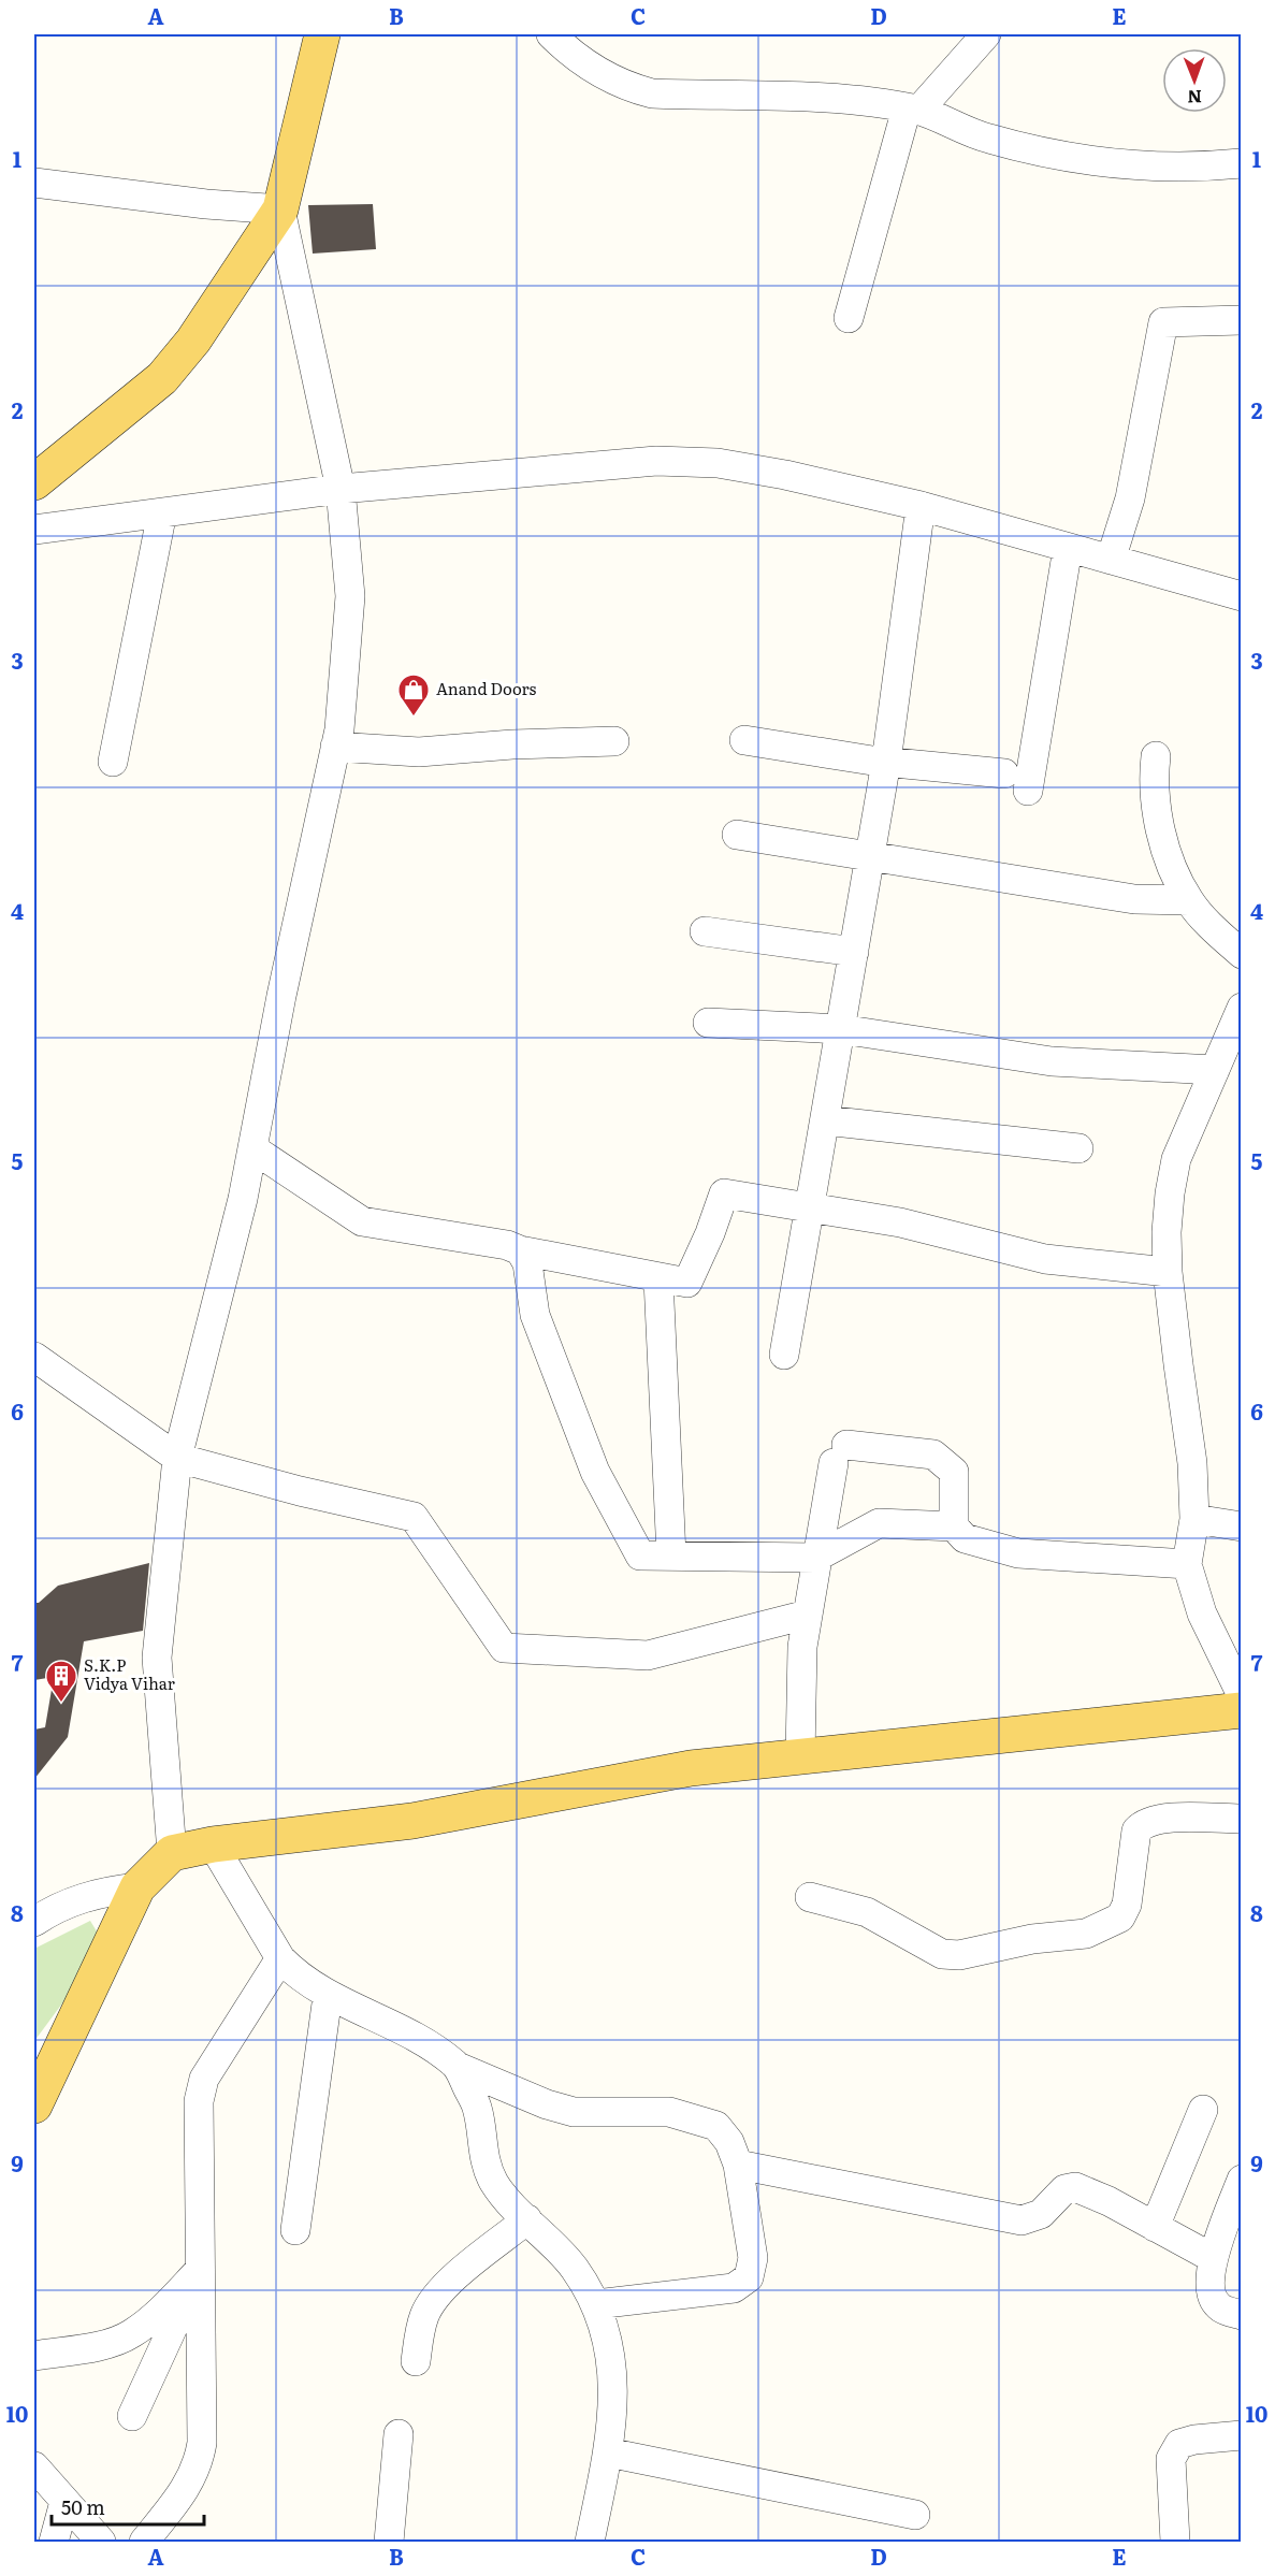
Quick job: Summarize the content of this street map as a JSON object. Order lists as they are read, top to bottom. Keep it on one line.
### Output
{"places":{"shop":["Anand Doors"],"building":["S.K.P Vidya Vihar"]},"scale_bar":"50 m","north":"bottom","grid":{"columns":["A","B","C","D","E"],"rows":["1","2","3","4","5","6","7","8","9","10"]}}
